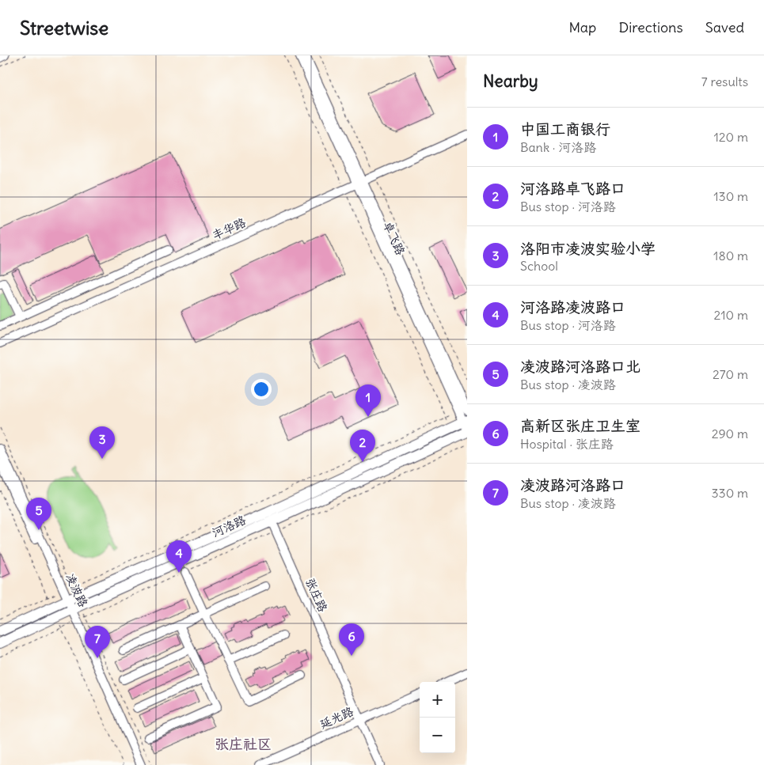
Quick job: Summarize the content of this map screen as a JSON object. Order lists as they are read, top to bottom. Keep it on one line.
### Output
{"streets":{"main road":["河洛路"],"street":["丰华路","卓飞路","凌波路","张庄路","延光路"]},"crossings":[["丰华路","卓飞路"],["卓飞路","河洛路"],["河洛路","凌波路"],["河洛路","张庄路"],["张庄路","延光路"]],"districts":["张庄社区"],"page":{"header":"Streetwise","nav":["Map","Directions","Saved"],"heading":["Nearby","7 results"],"list":[{"mark":"1","name":"中国工商银行","note":"Bank · 河洛路","value":"120 m"},{"mark":"2","name":"河洛路卓飞路口","note":"Bus stop · 河洛路","value":"130 m"},{"mark":"3","name":"洛阳市凌波实验小学","note":"School","value":"180 m"},{"mark":"4","name":"河洛路凌波路口","note":"Bus stop · 河洛路","value":"210 m"},{"mark":"5","name":"凌波路河洛路口北","note":"Bus stop · 凌波路","value":"270 m"},{"mark":"6","name":"高新区张庄卫生室","note":"Hospital · 张庄路","value":"290 m"},{"mark":"7","name":"凌波路河洛路口","note":"Bus stop · 凌波路","value":"330 m"}],"pins":["1","3","2","5","4","6","7"],"map_buttons":["+","−"]}}
